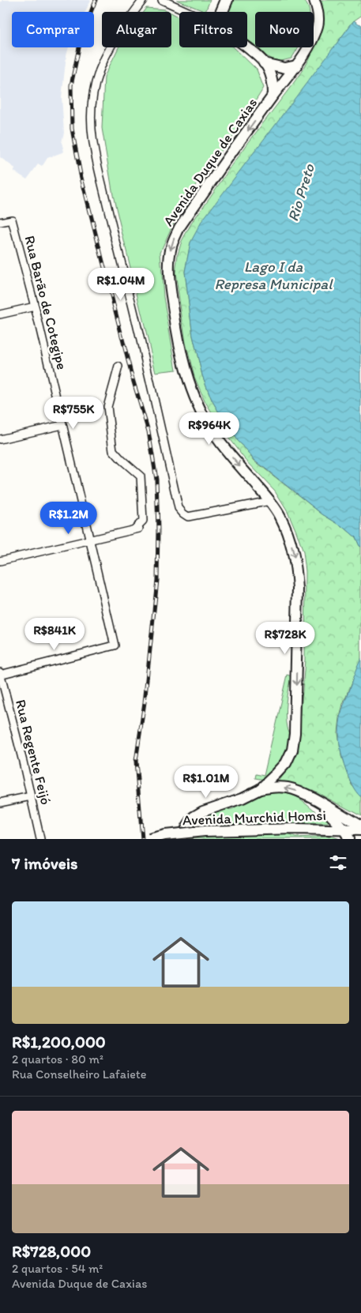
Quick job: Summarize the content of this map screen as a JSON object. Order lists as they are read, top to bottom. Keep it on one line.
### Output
{"streets":{"main road":["Avenida Duque de Caxias","Avenida Murchid Homsi"],"street":["Rua Barão de Cotegipe","Rua Regente Feijó"]},"crossings":[["Rua Barão de Cotegipe","Rua Regente Feijó"]],"one_way":["Avenida Duque de Caxias"],"water":["Rio Preto","Lago I da Represa Municipal"],"page":{"chip":["Comprar","Alugar","Filtros","Novo"],"price":["R$1.04M","R$755K","R$964K","R$1.2M","R$841K","R$728K","R$1.01M"],"heading":"7 imóveis","list":[{"name":"R$1,200,000","note":"2 quartos · 80 m² · Rua Conselheiro Lafaiete"},{"name":"R$728,000","note":"2 quartos · 54 m² · Avenida Duque de Caxias"}]}}
